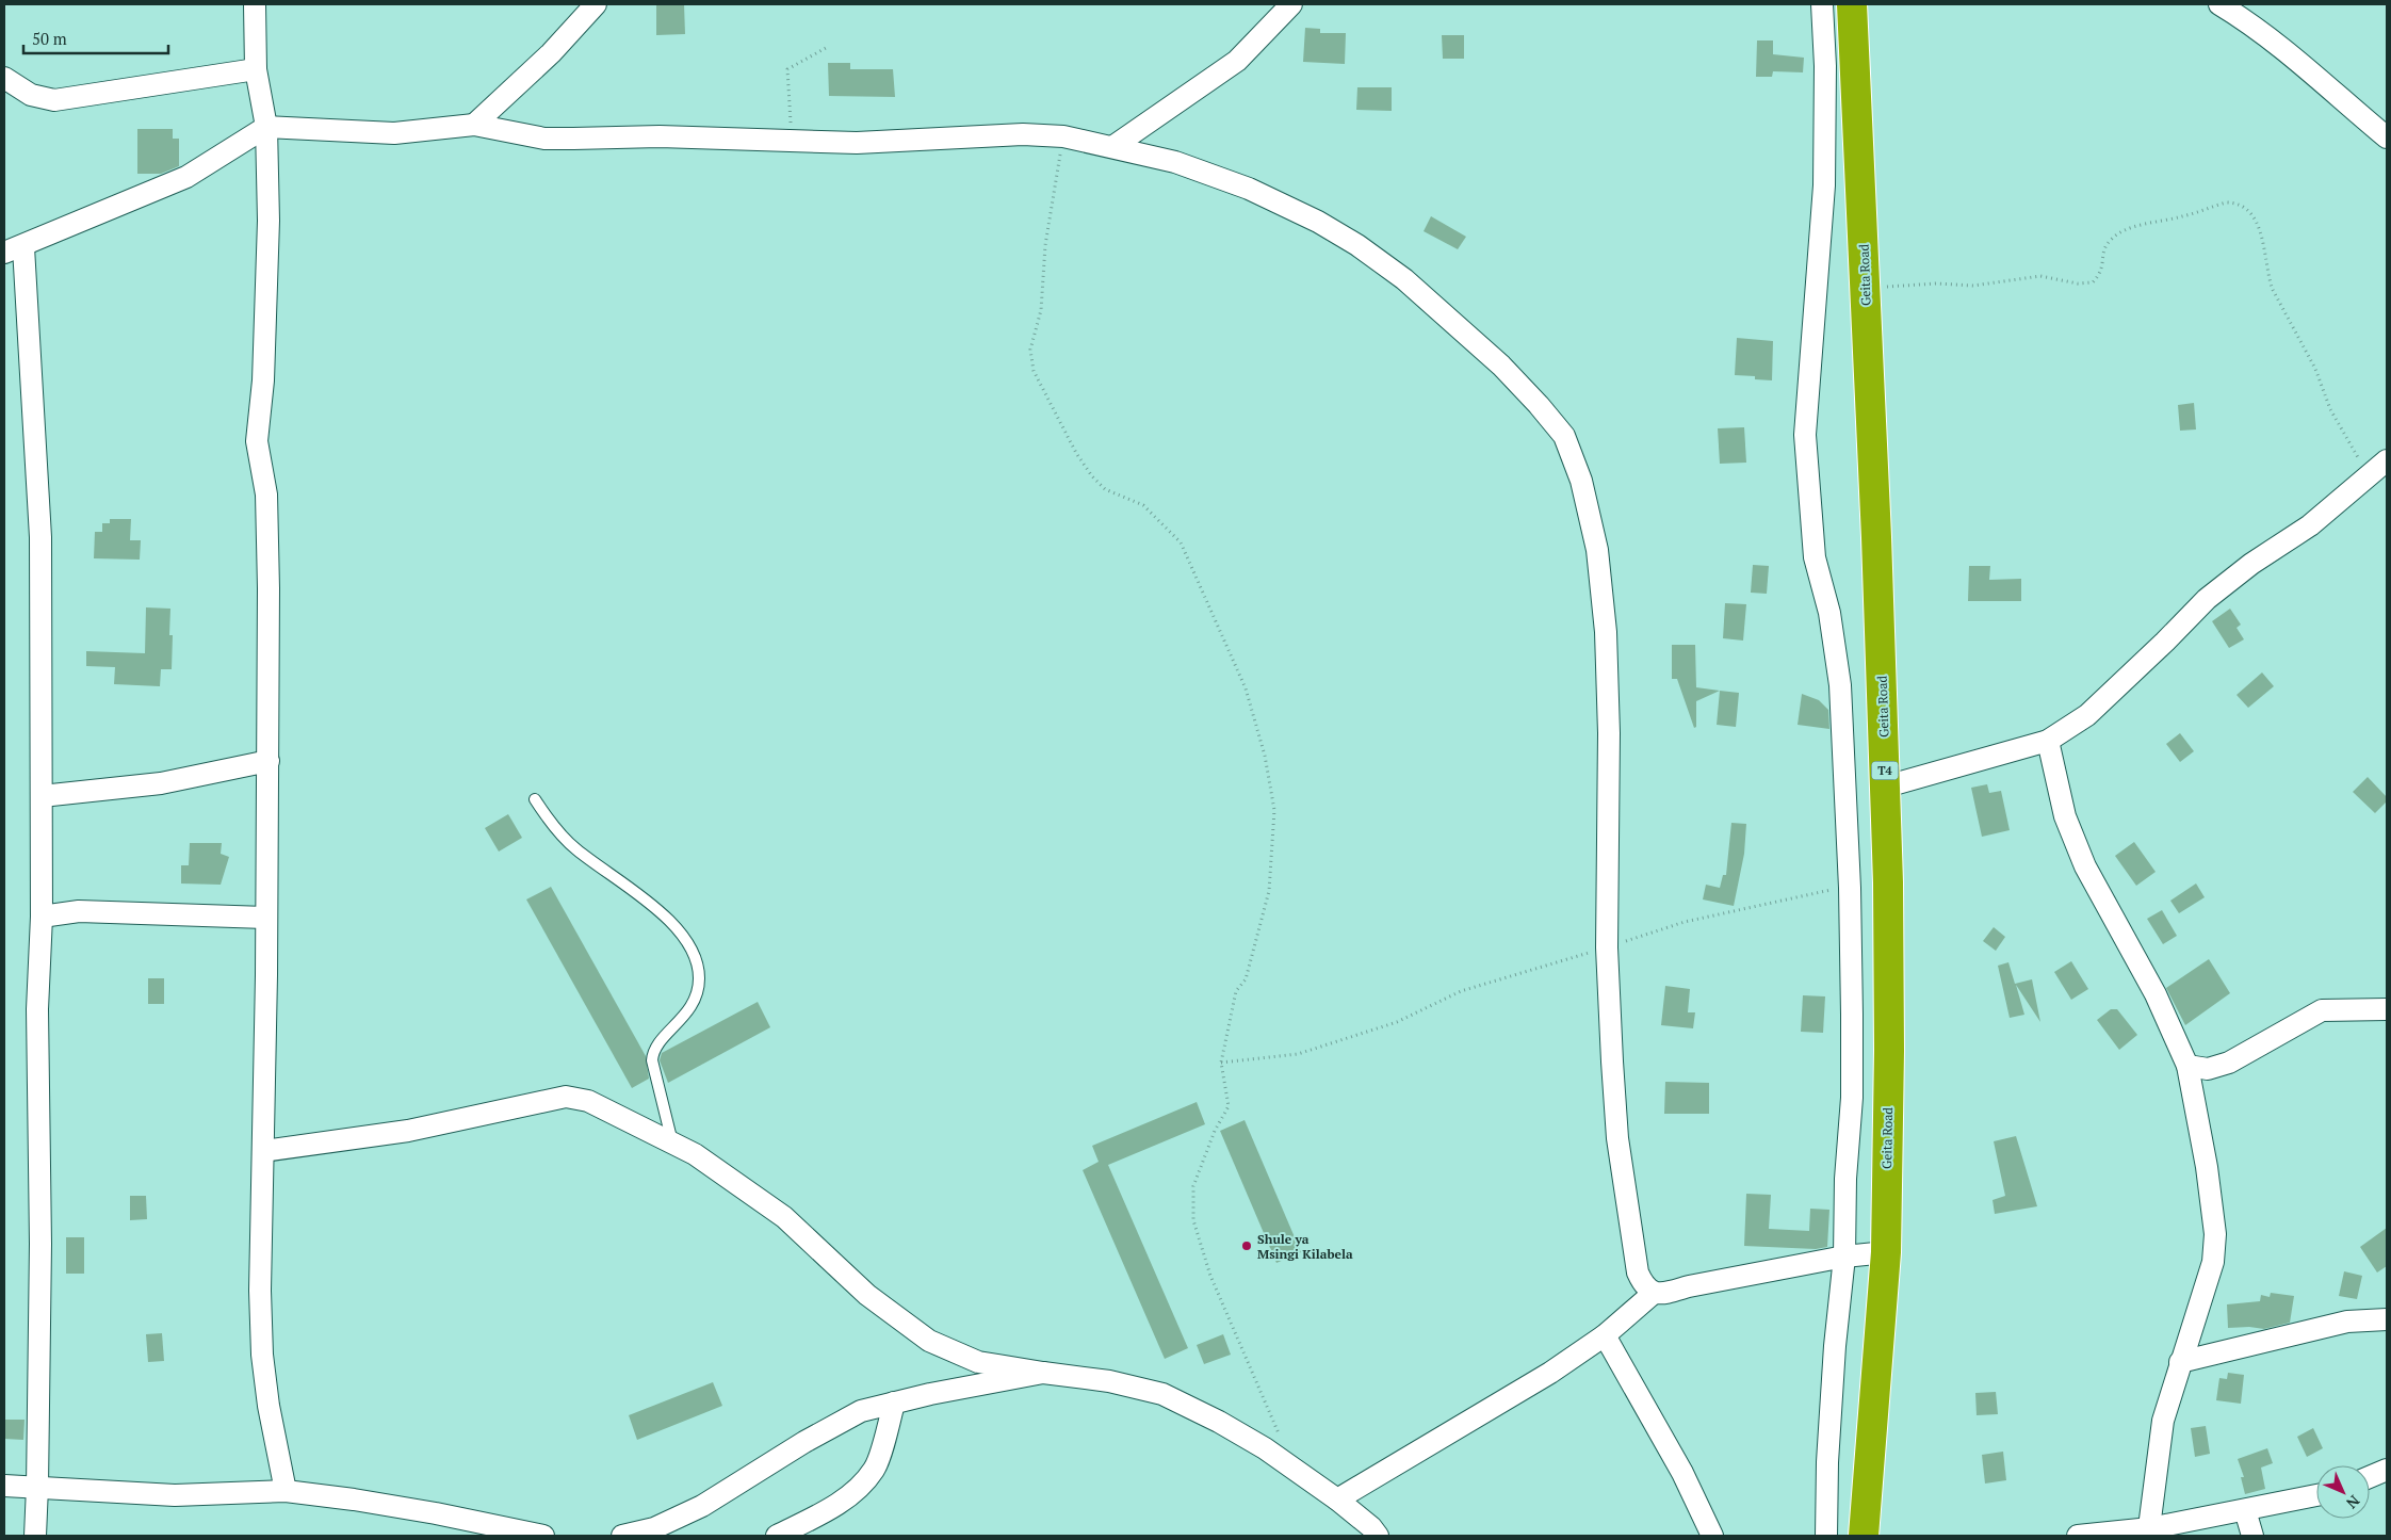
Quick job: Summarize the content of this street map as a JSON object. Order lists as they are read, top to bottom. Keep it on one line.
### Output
{"streets":{"highway":["Geita Road","T4"]},"places":["Shule ya Msingi Kilabela"],"scale_bar":"50 m","north":"bottom right"}
